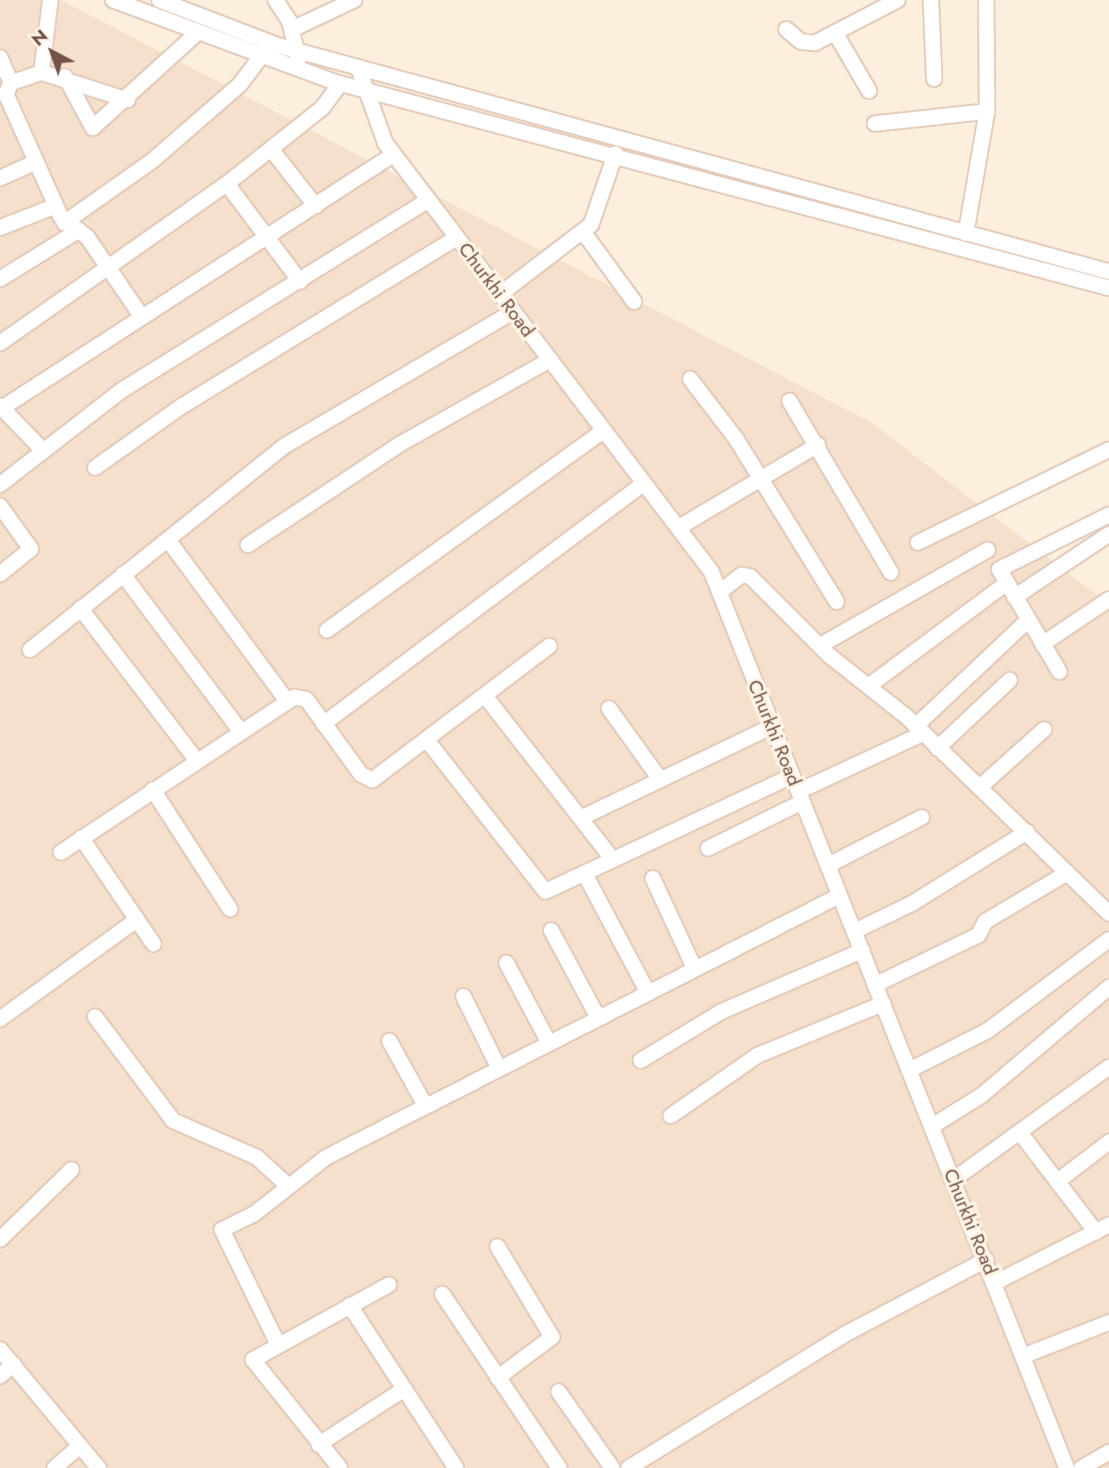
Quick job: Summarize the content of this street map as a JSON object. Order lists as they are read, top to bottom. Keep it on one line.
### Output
{"streets":{"street":["Churkhi Road"]},"north":"top left"}
